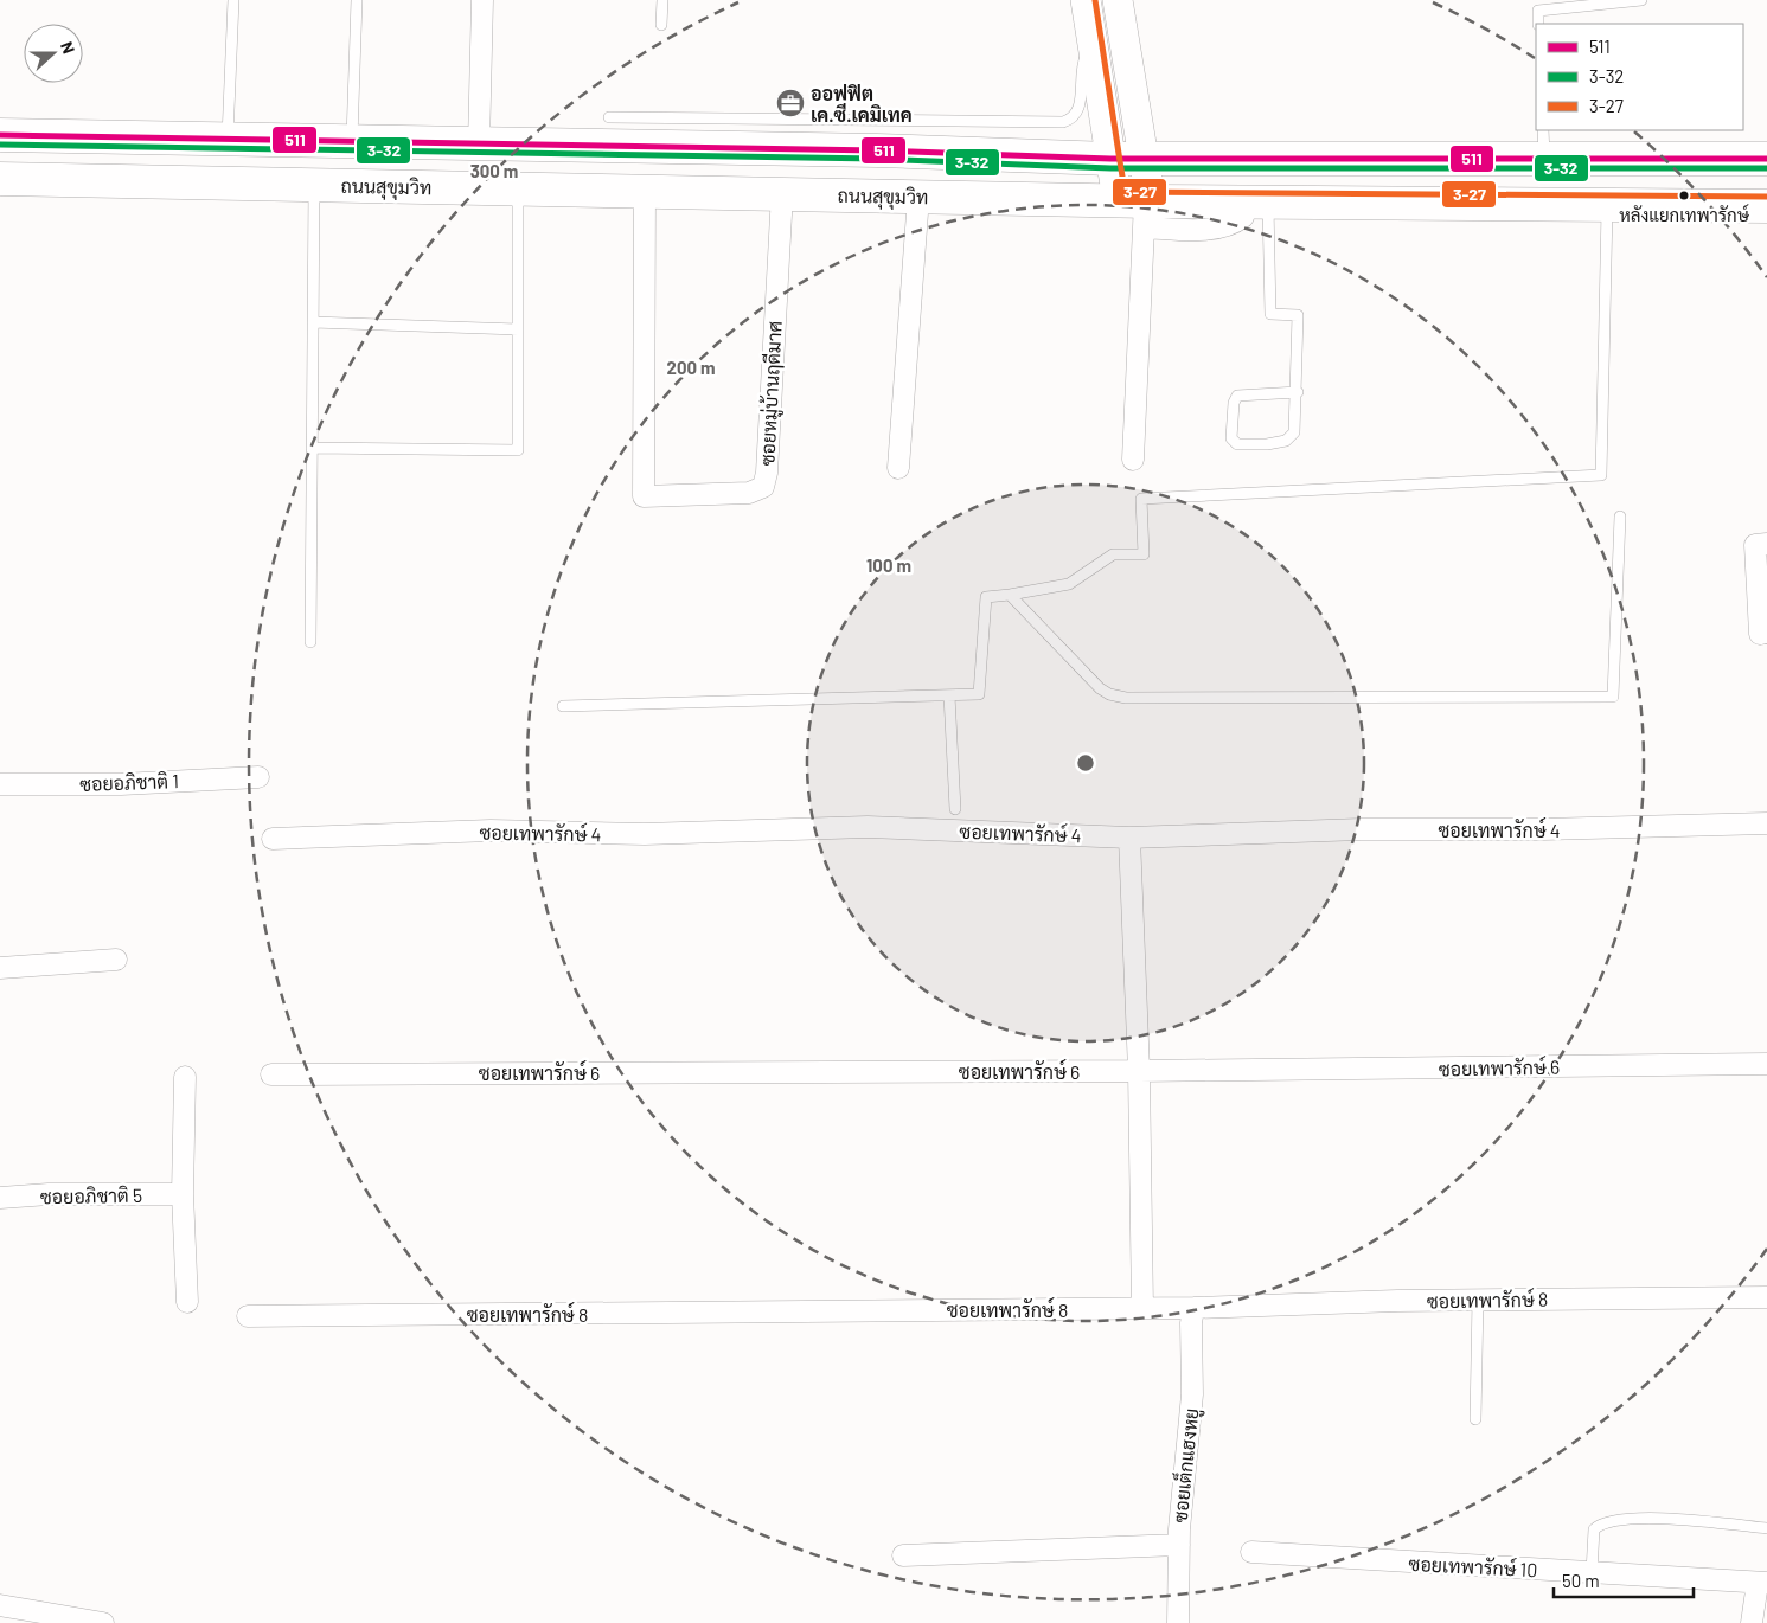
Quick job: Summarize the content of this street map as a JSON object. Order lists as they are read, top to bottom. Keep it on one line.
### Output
{"streets":{"highway":["ถนนสุขุมวิท"],"street":["ซอยหมู่บ้านฤดีมาศ","ซอยอภิชาติ 1","ซอยเทพารักษ์ 4","ซอยเทพารักษ์ 6","ซอยอภิชาติ 5","ซอยเทพารักษ์ 8","ซอยเต็กแฮงหยู","ซอยเทพารักษ์ 10"]},"crossings":[["ถนนสุขุมวิท","ซอยหมู่บ้านฤดีมาศ"],["ซอยเทพารักษ์ 8","ซอยเต็กแฮงหยู"]],"places":{"office":["ออฟฟิต เค.ซี.เคมิเทค"],"other":["หลังแยกเทพารักษ์"]},"lines":["transit line 3-27","transit line 511","transit line 3-32"],"legend":["511","3-32","3-27"],"scale_bar":"50 m","north":"right","rings":["300 m","200 m","100 m"]}
